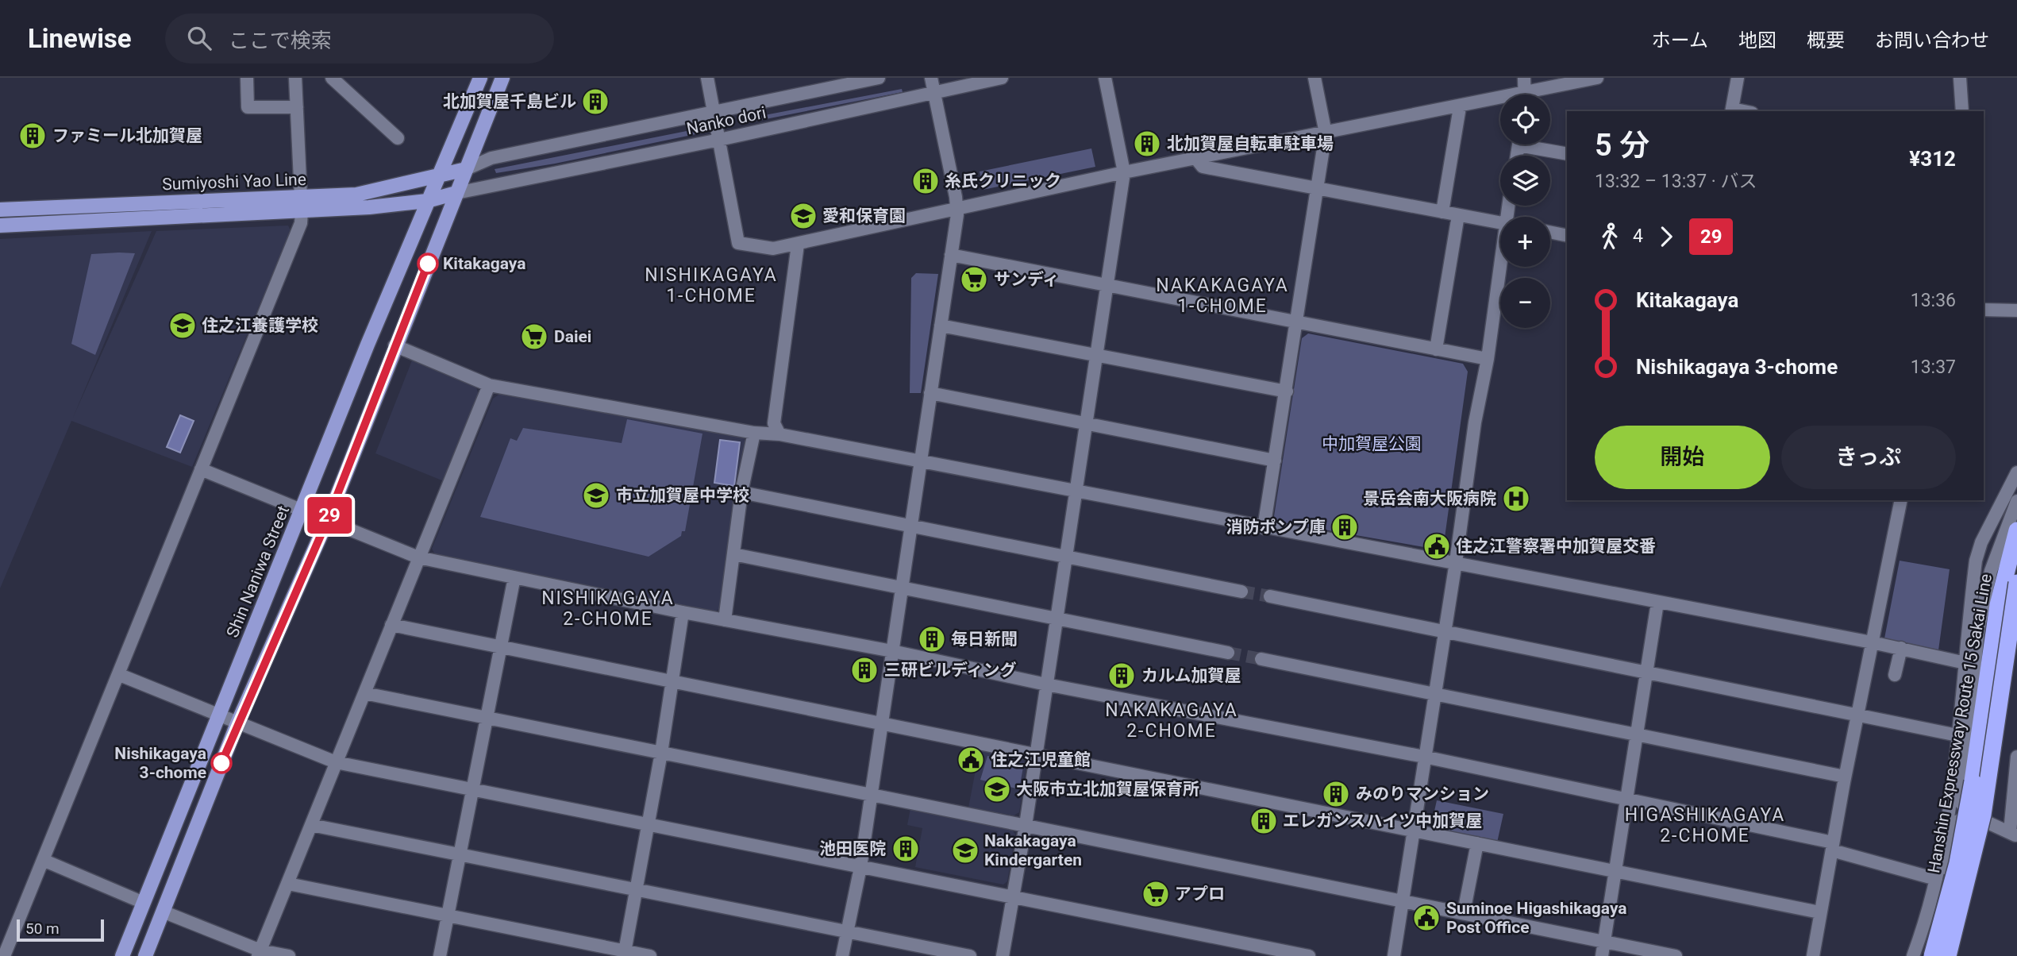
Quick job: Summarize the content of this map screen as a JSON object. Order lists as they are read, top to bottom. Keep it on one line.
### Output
{"streets":{"highway":["Hanshin Expressway Route 15 Sakai Line"],"main road":["Sumiyoshi Yao Line","Shin Naniwa Street"],"street":["Nanko dori"]},"crossings":[["Nanko dori","Sumiyoshi Yao Line"],["Sumiyoshi Yao Line","Shin Naniwa Street"]],"districts":["NISHIKAGAYA 1-CHOME","NAKAKAGAYA 1-CHOME","NISHIKAGAYA 2-CHOME","NAKAKAGAYA 2-CHOME","HIGASHIKAGAYA 2-CHOME"],"parks":["中加賀屋公園"],"places":{"building":["北加賀屋千島ビル","ファミール北加賀屋","北加賀屋自転車駐車場","糸氏クリニック","消防ポンプ庫","毎日新聞","三研ビルディング","カルム加賀屋","みのりマンション","エレガンスハイツ中加賀屋","池田医院"],"school or university":["愛和保育園","住之江養護学校","市立加賀屋中学校","大阪市立北加賀屋保育所","Nakakagaya Kindergarten"],"other":["Kitakagaya","Nishikagaya 3-chome"],"supermarket":["サンディ","Daiei","アプロ"],"hospital":["景岳会南大阪病院"],"public building":["住之江警察署中加賀屋交番","住之江児童館","Suminoe Higashikagaya Post Office"]},"lines":["bus line 29"],"scale_bar":"50 m","page":{"header":"Linewise","search":"ここで検索","nav":["ホーム","地図","概要","お問い合わせ"],"on_map":"29","map_buttons":["+","−"],"heading":["5 分","13:32 – 13:37 · バス","¥312"],"legs":["4","29"],"list":[{"name":"Kitakagaya","value":"13:36"},{"name":"Nishikagaya 3-chome","value":"13:37"}],"buttons":["開始","きっぷ"],"scale":"50 m"}}
